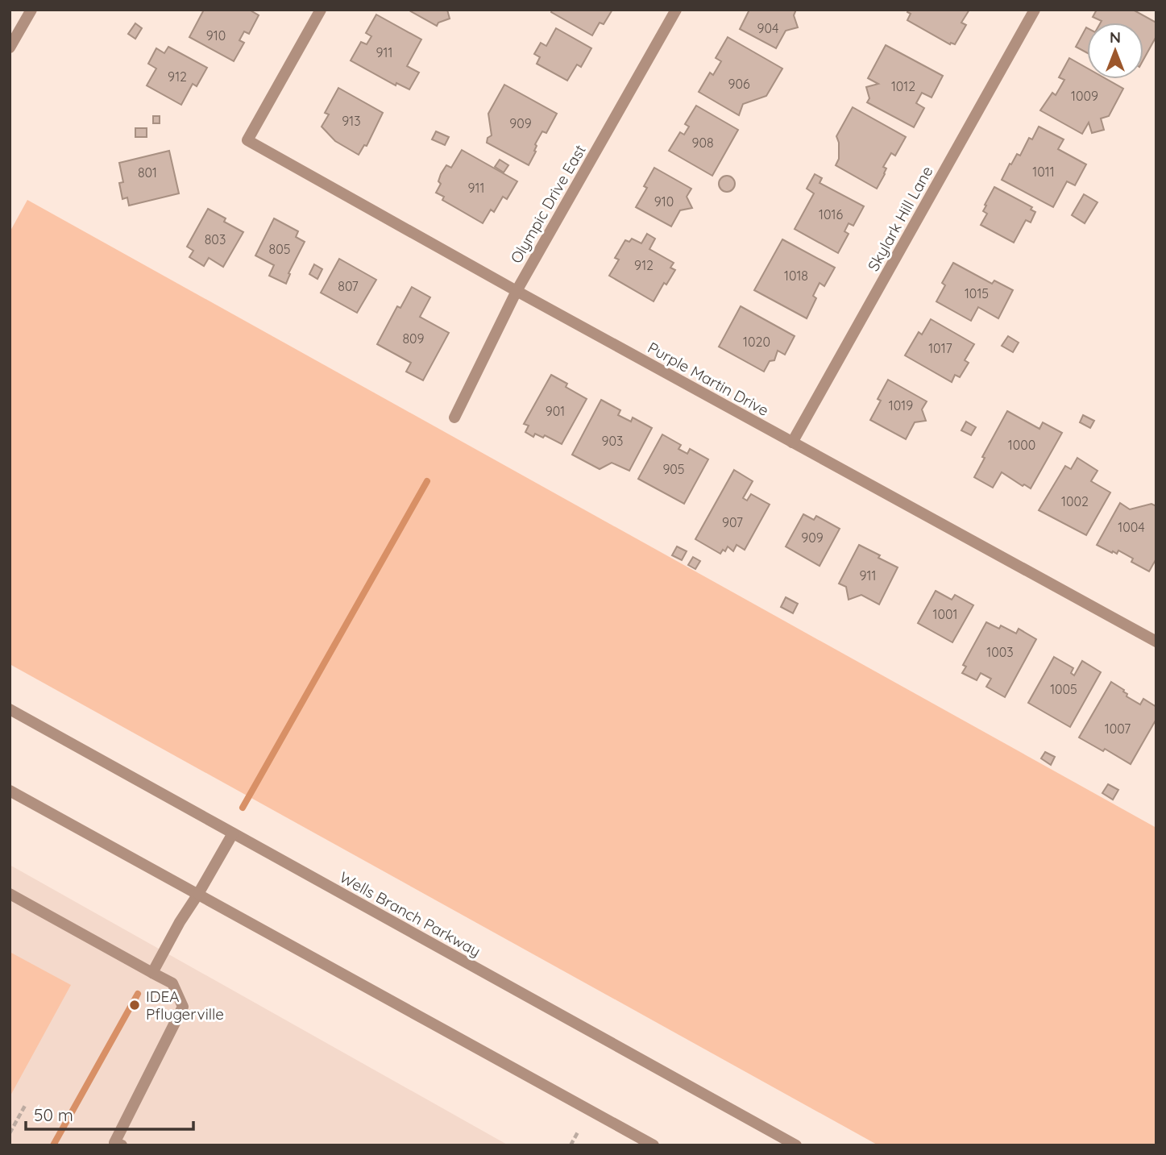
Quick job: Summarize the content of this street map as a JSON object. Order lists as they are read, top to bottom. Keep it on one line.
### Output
{"streets":{"street":["Olympic Drive East","Skylark Hill Lane","Purple Martin Drive","Wells Branch Parkway"]},"crossings":[["Olympic Drive East","Purple Martin Drive"],["Skylark Hill Lane","Purple Martin Drive"]],"places":["IDEA Pflugerville"],"house_numbers":["904","910","911","912","906","1012","1009","913","909","908","1011","801","911","910","1016","803","805","912","1018","807","1015","809","1020","1017","1019","901","903","1000","905","1002","907","1004","909","911","1001","1003","1005","1007"],"scale_bar":"50 m","north":"top"}
